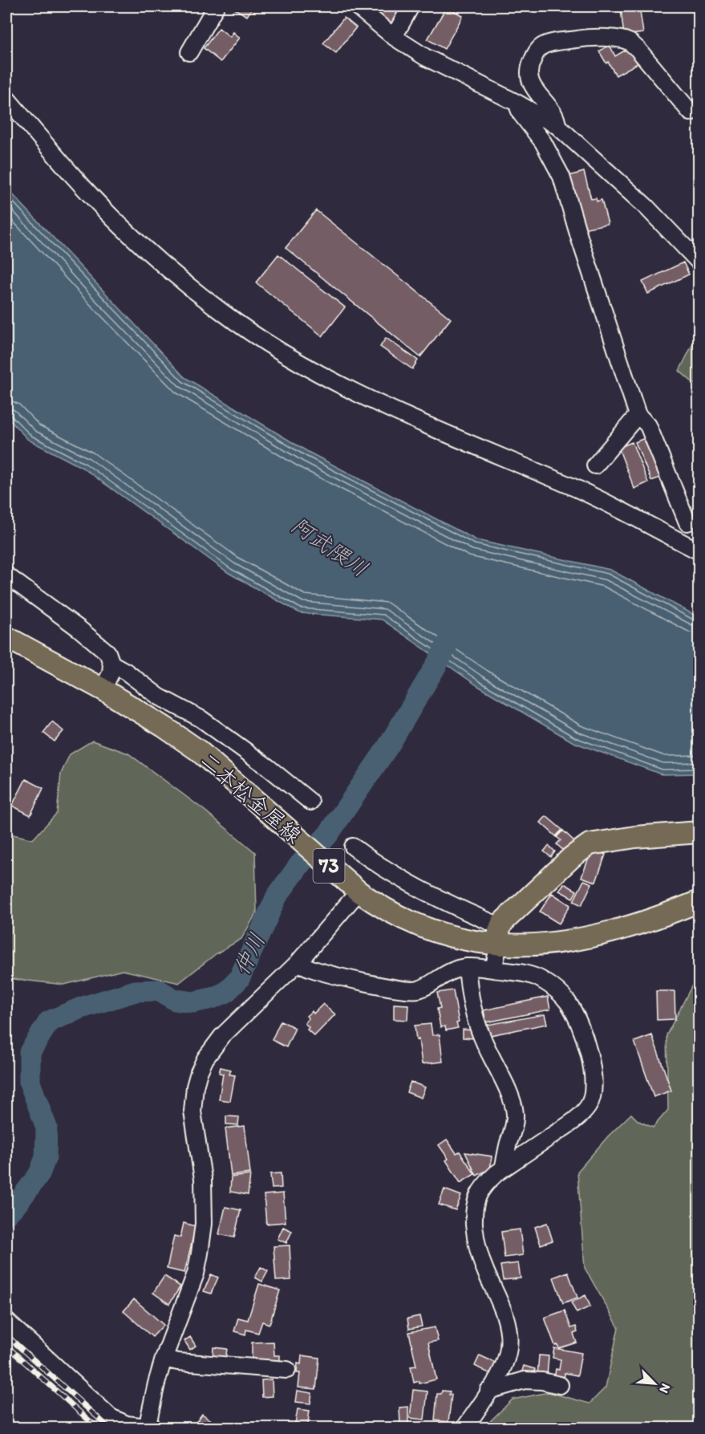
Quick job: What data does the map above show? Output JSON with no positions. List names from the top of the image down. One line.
{"streets":{"main road":["二本松金屋線","73"]},"water":["阿武隈川","仲川"],"north":"bottom right"}
